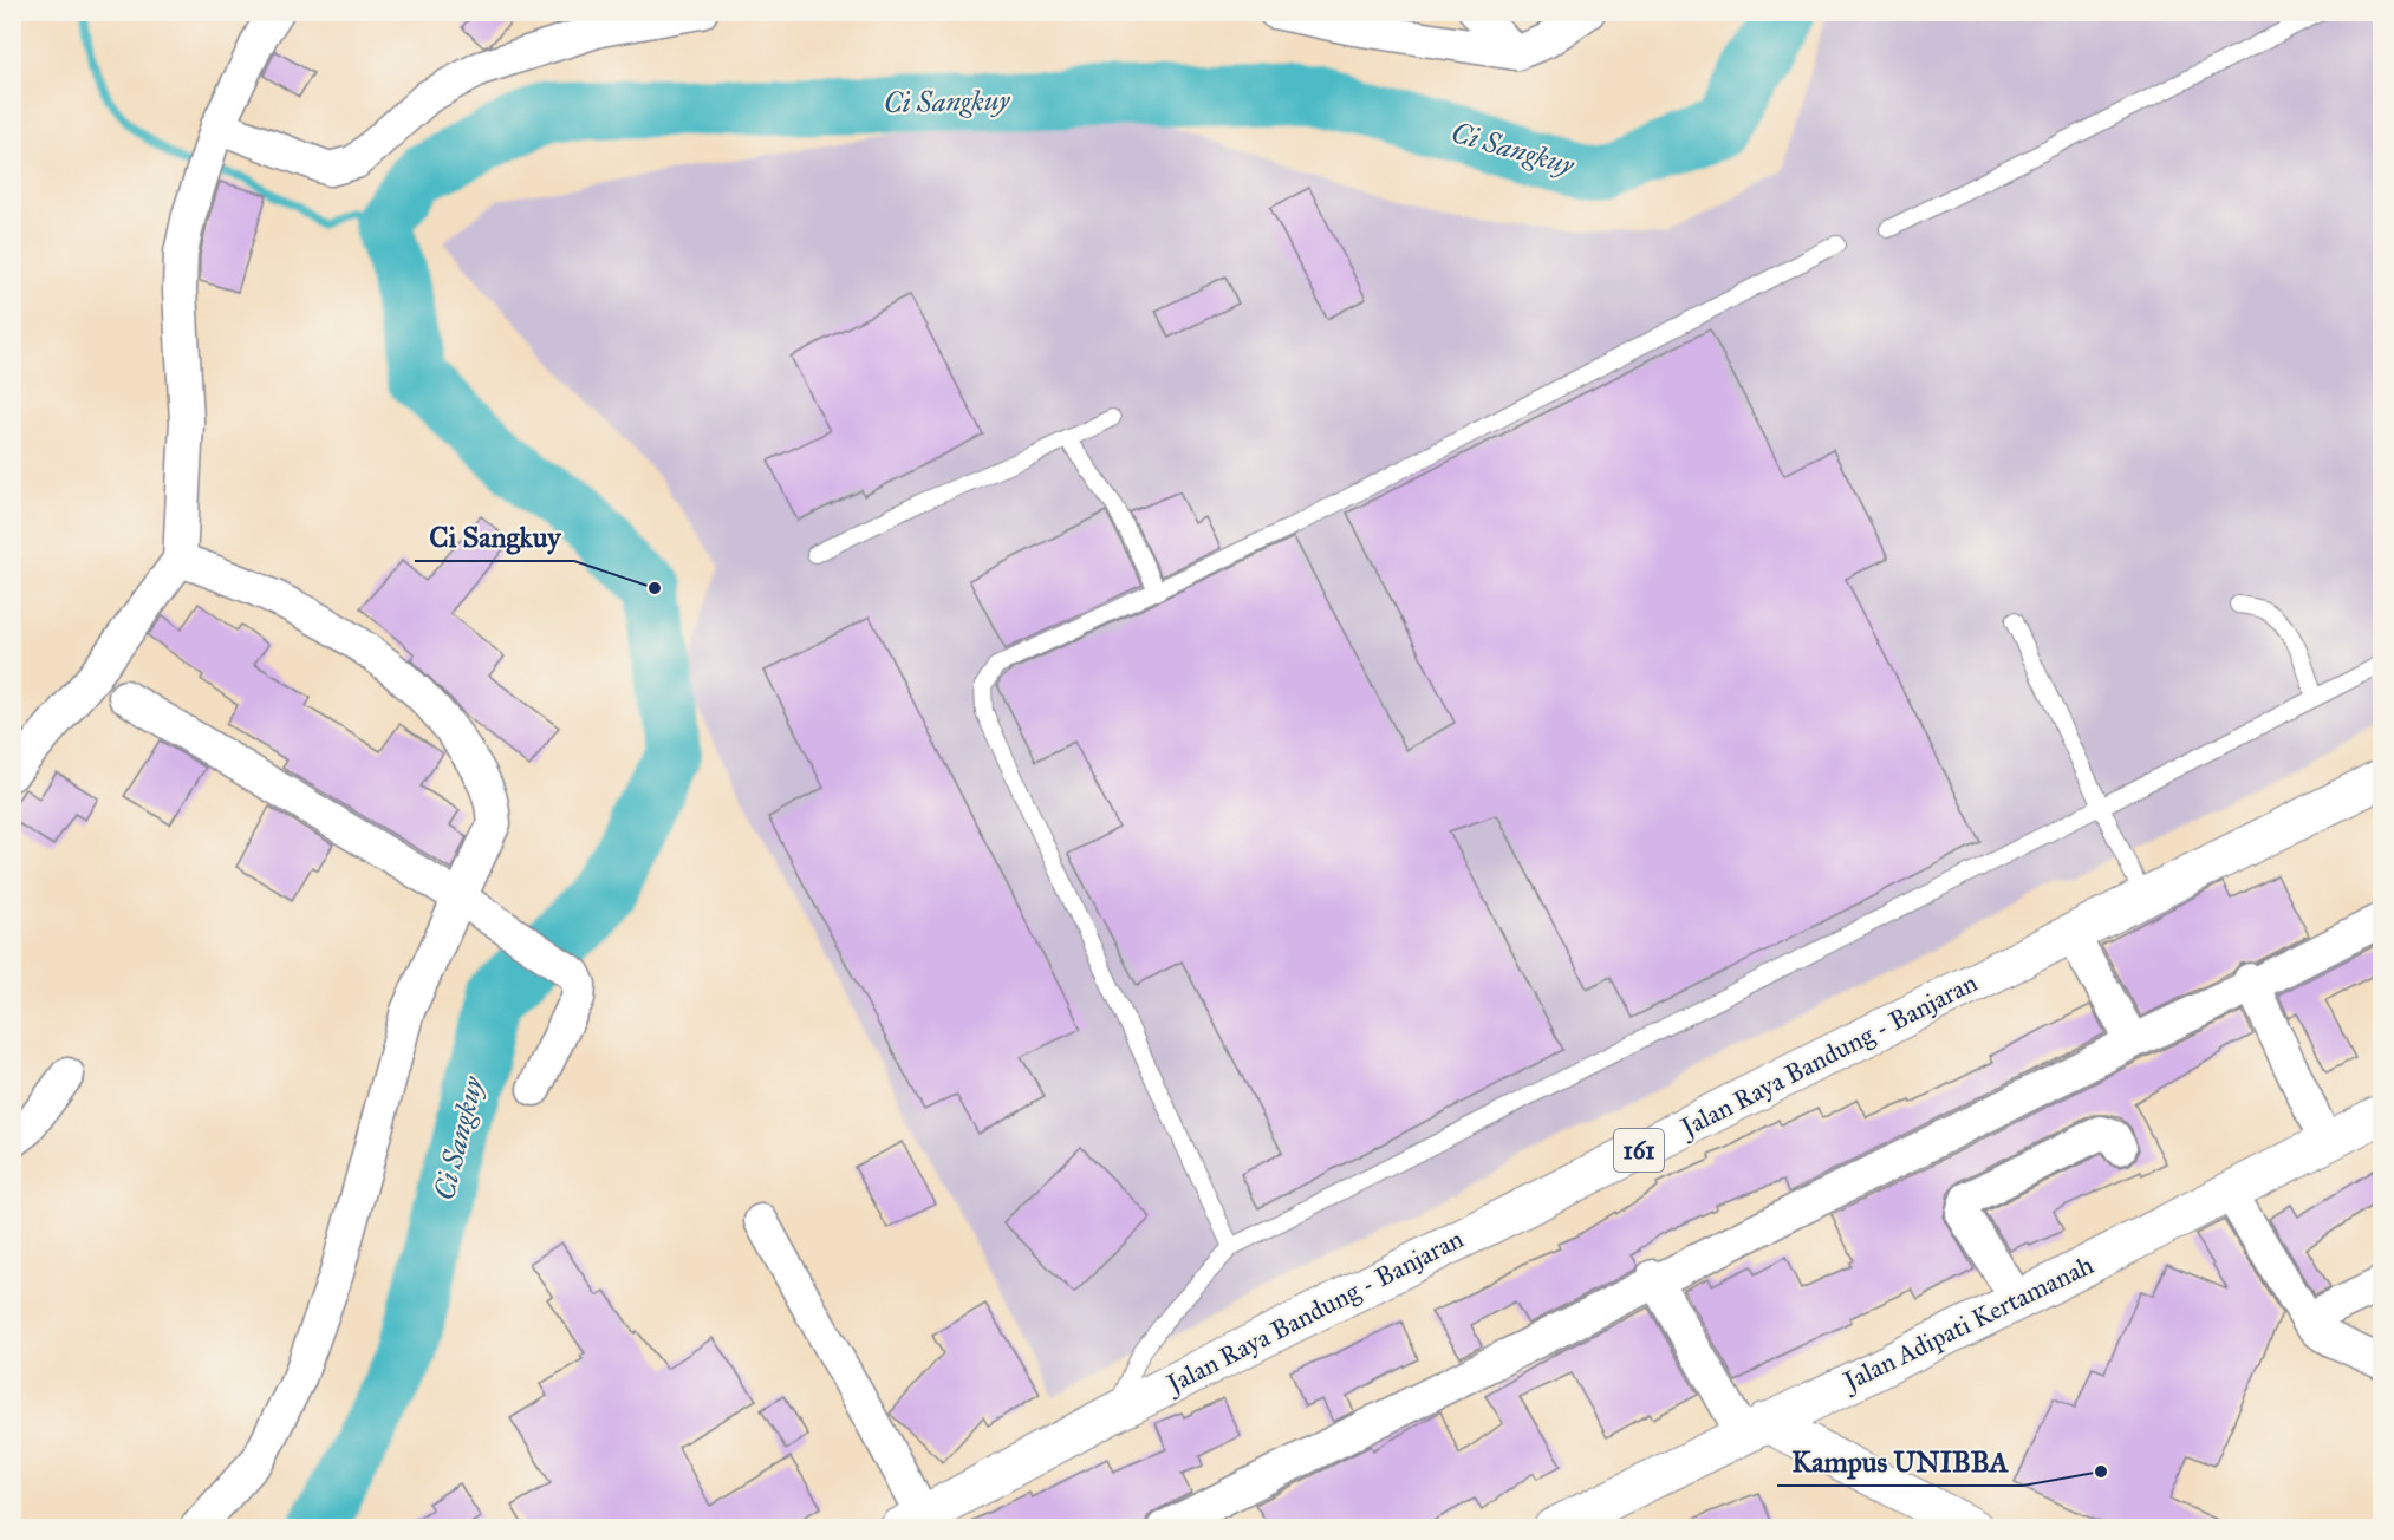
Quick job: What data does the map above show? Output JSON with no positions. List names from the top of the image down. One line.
{"streets":{"main road":["Jalan Raya Bandung - Banjaran","161","Jalan Adipati Kertamanah"]},"water":["Ci Sangkuy"],"places":["Ci Sangkuy","Kampus UNIBBA"]}
